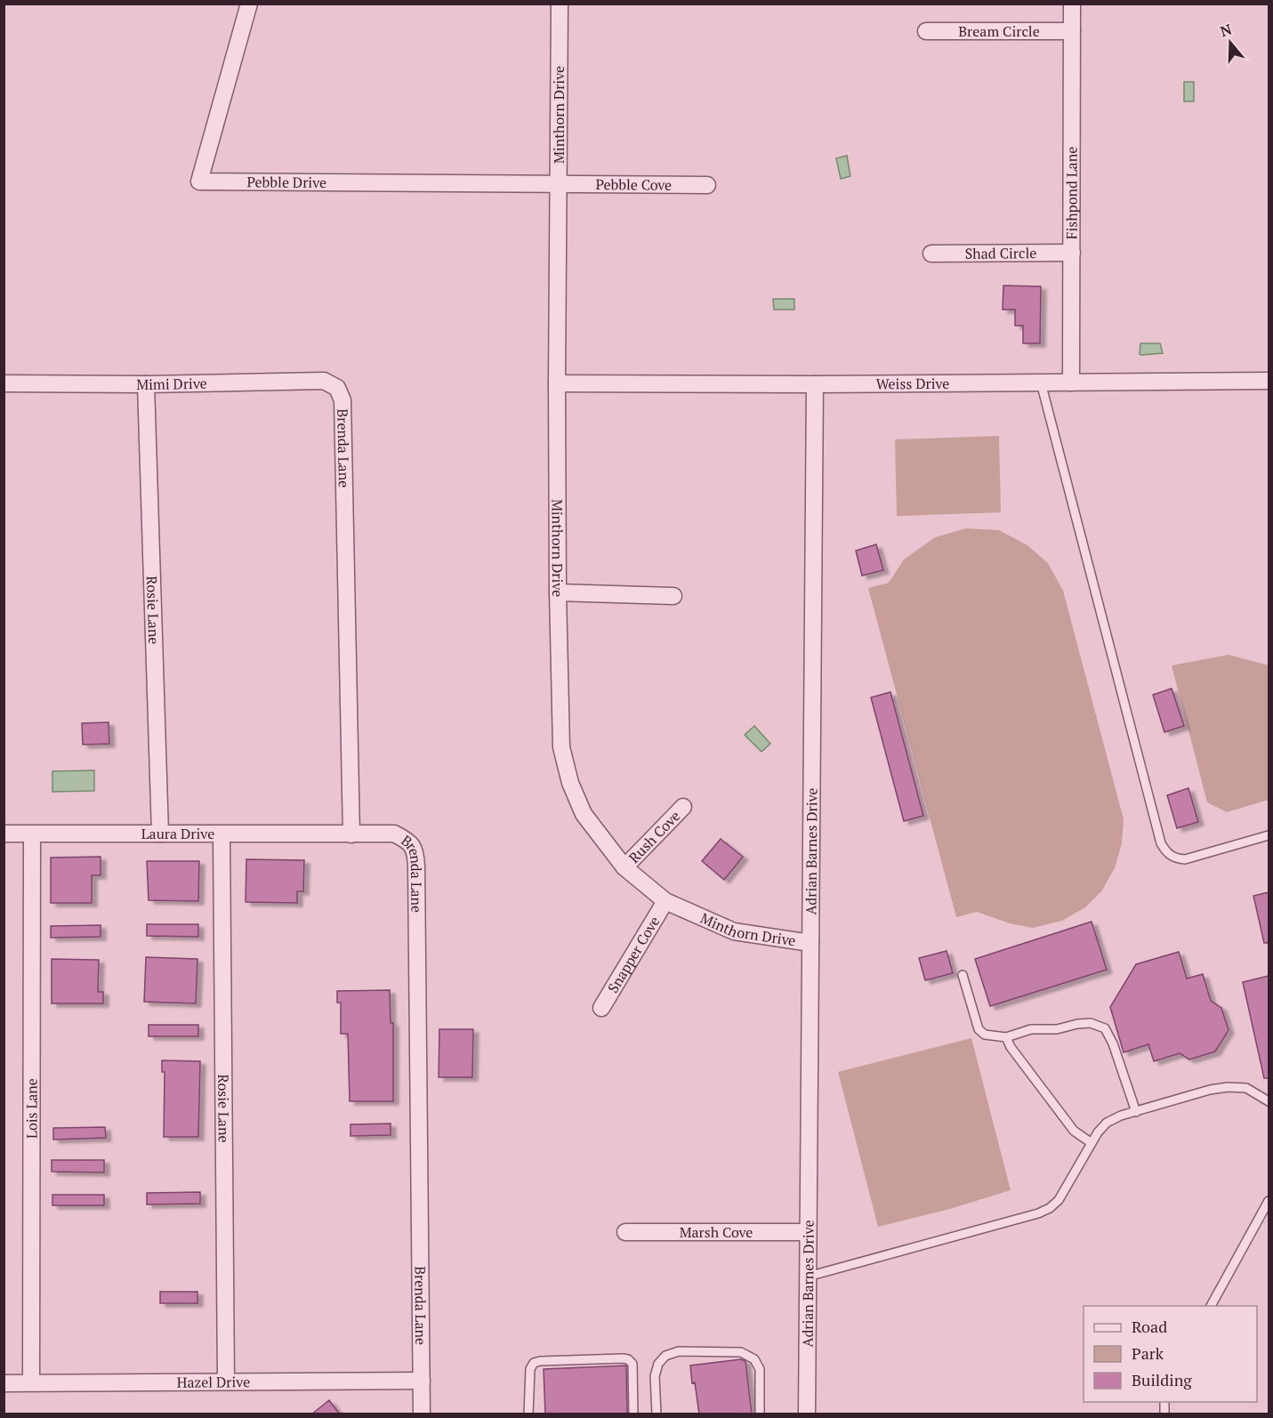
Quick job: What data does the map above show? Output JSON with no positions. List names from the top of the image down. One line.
{"streets":{"street":["Bream Circle","Minthorn Drive","Pebble Drive","Pebble Cove","Fishpond Lane","Shad Circle","Weiss Drive","Mimi Drive","Brenda Lane","Rosie Lane","Laura Drive","Rush Cove","Adrian Barnes Drive","Snapper Cove","Lois Lane","Marsh Cove","Hazel Drive"]},"crossings":[["Bream Circle","Fishpond Lane"],["Minthorn Drive","Pebble Drive"],["Minthorn Drive","Pebble Cove"],["Minthorn Drive","Weiss Drive"],["Minthorn Drive","Rush Cove"],["Minthorn Drive","Adrian Barnes Drive"],["Minthorn Drive","Snapper Cove"],["Pebble Drive","Pebble Cove"],["Fishpond Lane","Shad Circle"],["Fishpond Lane","Weiss Drive"],["Weiss Drive","Adrian Barnes Drive"],["Mimi Drive","Brenda Lane"],["Mimi Drive","Rosie Lane"],["Brenda Lane","Laura Drive"],["Brenda Lane","Hazel Drive"],["Rosie Lane","Laura Drive"],["Rosie Lane","Hazel Drive"],["Laura Drive","Lois Lane"],["Adrian Barnes Drive","Marsh Cove"],["Lois Lane","Hazel Drive"]],"legend":["Road","Park","Building"],"north":"top"}
